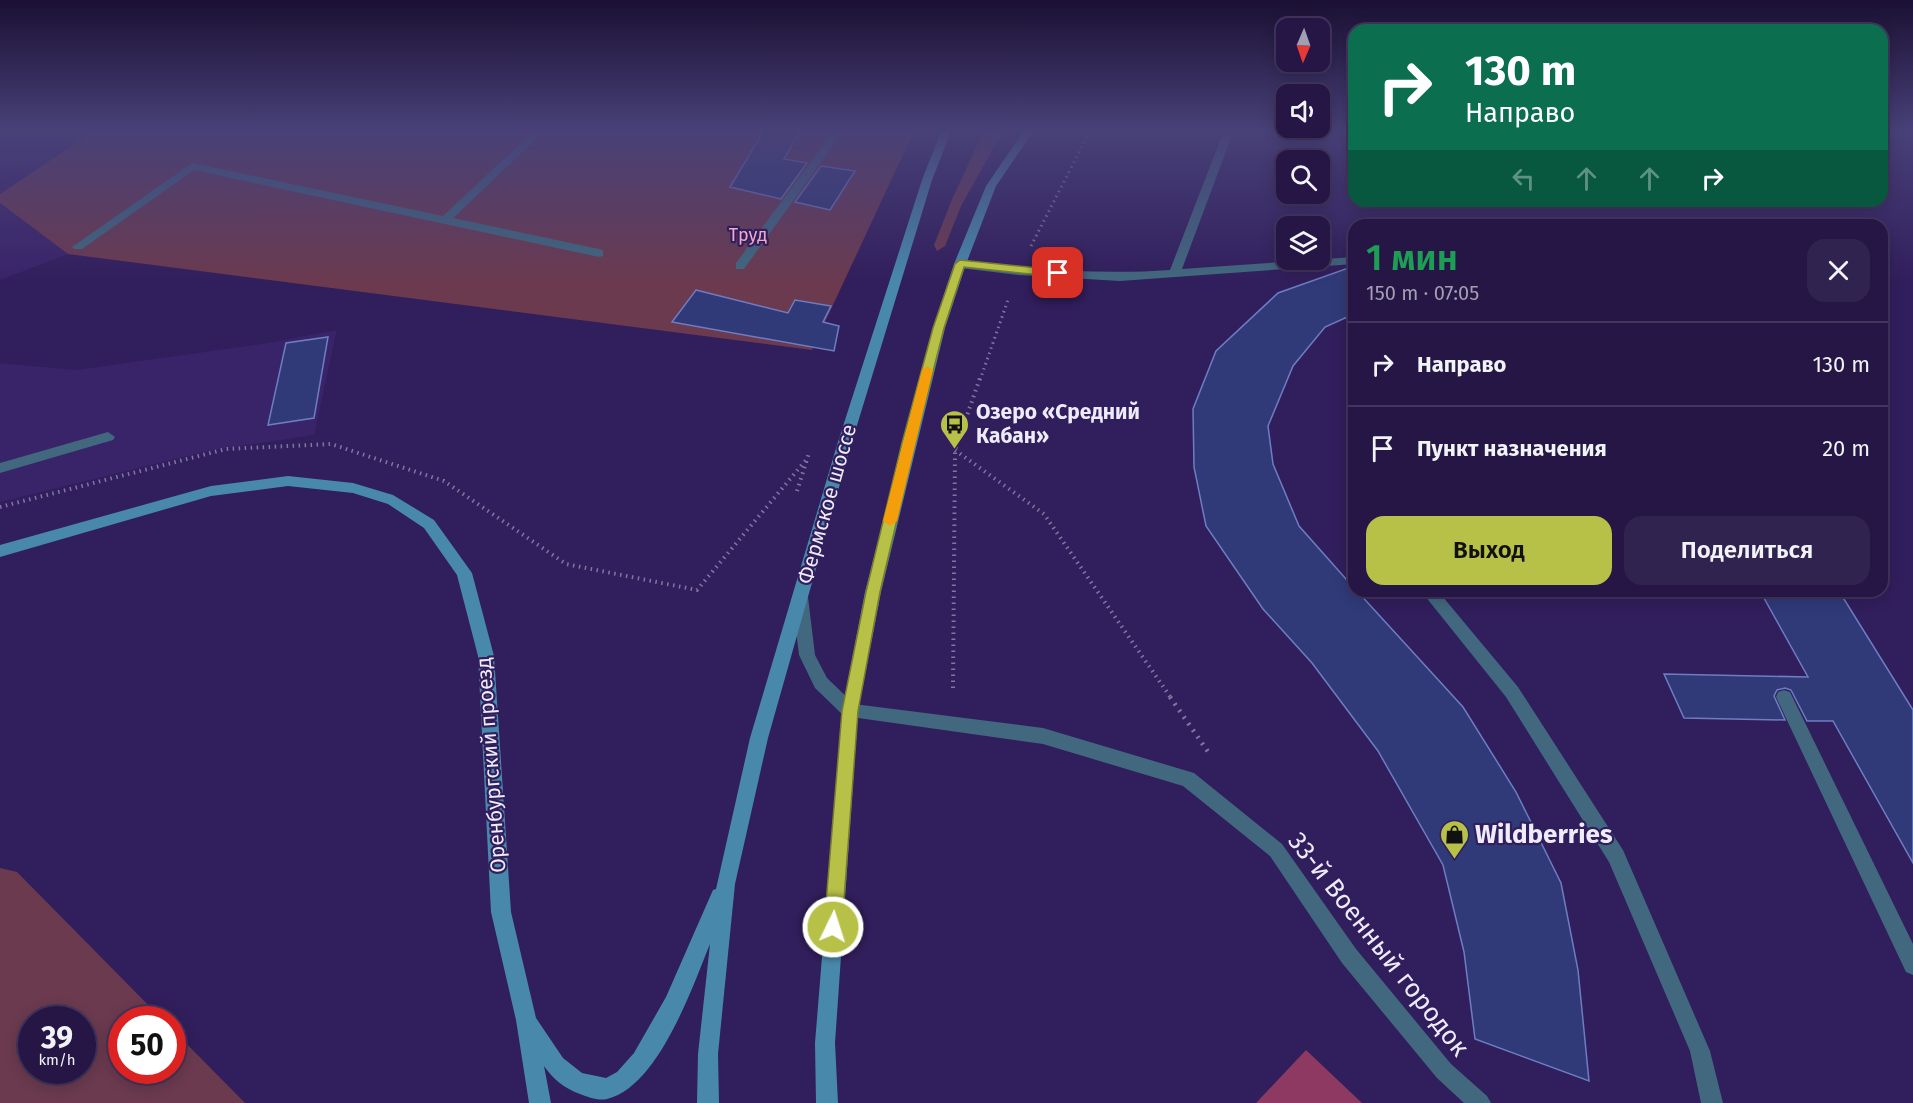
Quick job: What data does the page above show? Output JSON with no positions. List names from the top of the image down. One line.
{"streets":{"main road":["Фермское шоссе","Оренбургский проезд"],"street":["33-й Военный городок"]},"crossings":[["Фермское шоссе","Оренбургский проезд"]],"parks":["Труд"],"places":{"bus stop":["Озеро «Средний Кабан»"],"shop":["Wildberries"]},"north":"bottom","page":{"turn":["130 m","Направо"],"heading":["1 мин","150 m · 07:05"],"list":[{"name":"Направо","value":"130 m"},{"name":"Пункт назначения","value":"20 m"}],"buttons":["Выход","Поделиться"],"speed":"39 km/h","limit":"50"}}
